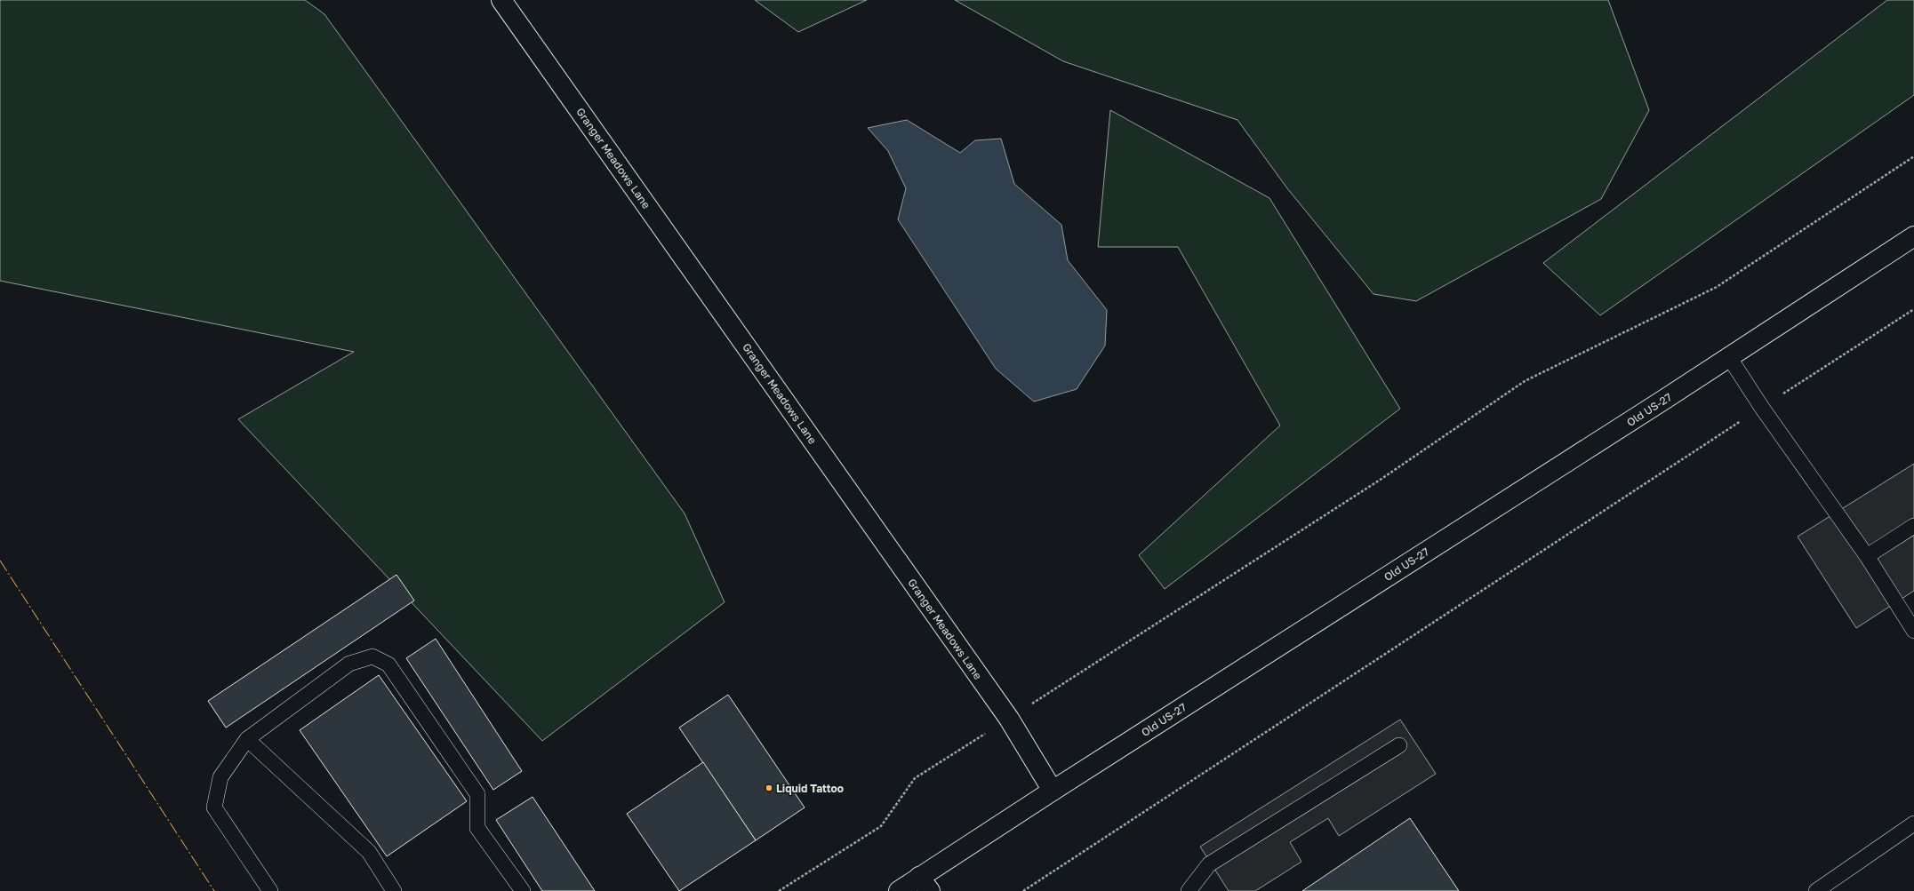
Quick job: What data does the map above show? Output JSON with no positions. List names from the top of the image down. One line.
{"streets":{"main road":["Granger Meadows Lane","Old US-27"]},"crossings":[["Granger Meadows Lane","Old US-27"]],"places":["Liquid Tattoo"]}
